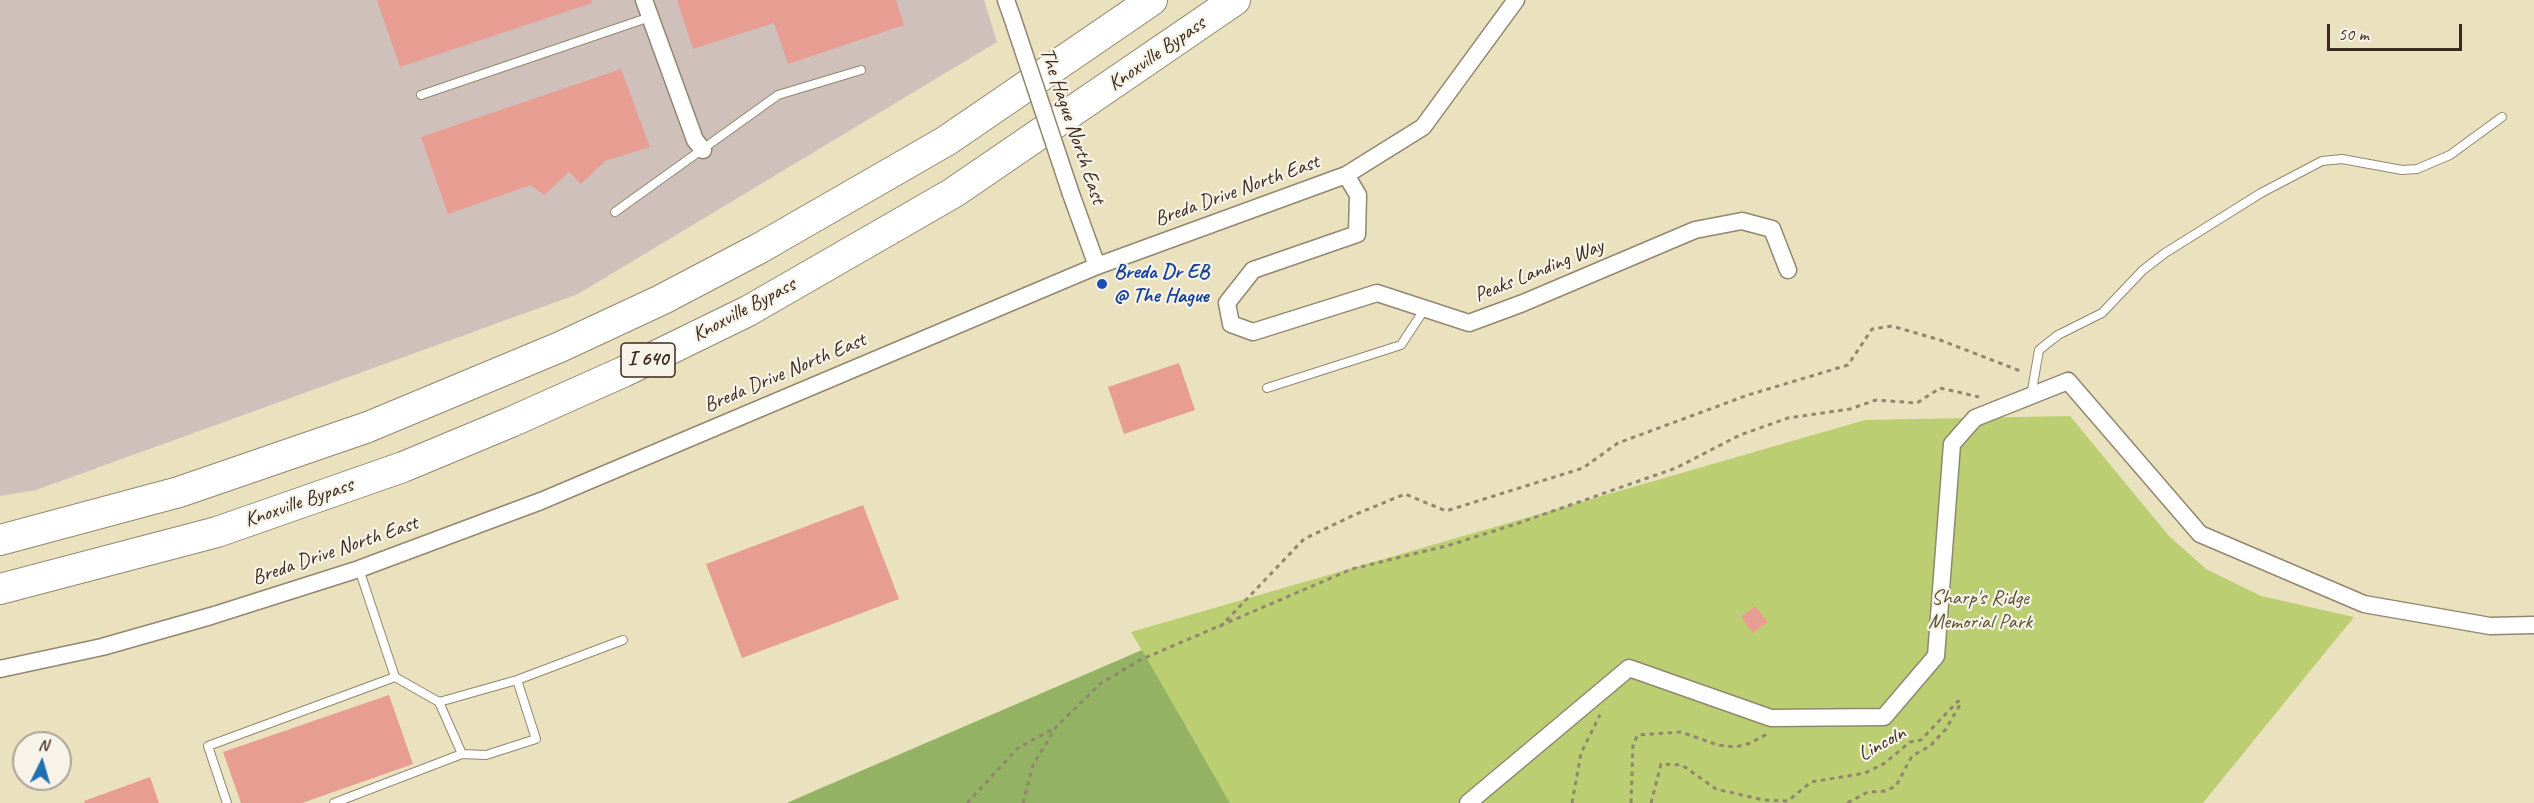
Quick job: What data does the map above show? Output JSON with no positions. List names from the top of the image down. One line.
{"streets":{"highway":["Knoxville Bypass","I 640"],"street":["The Hague North East","Breda Drive North East","Peaks Landing Way"],"path":["Lincoln"]},"crossings":[["The Hague North East","Breda Drive North East"],["Breda Drive North East","Peaks Landing Way"]],"parks":["Sharp's Ridge Memorial Park"],"places":["Breda Dr EB @ The Hague"],"scale_bar":"50 m","north":"top"}
